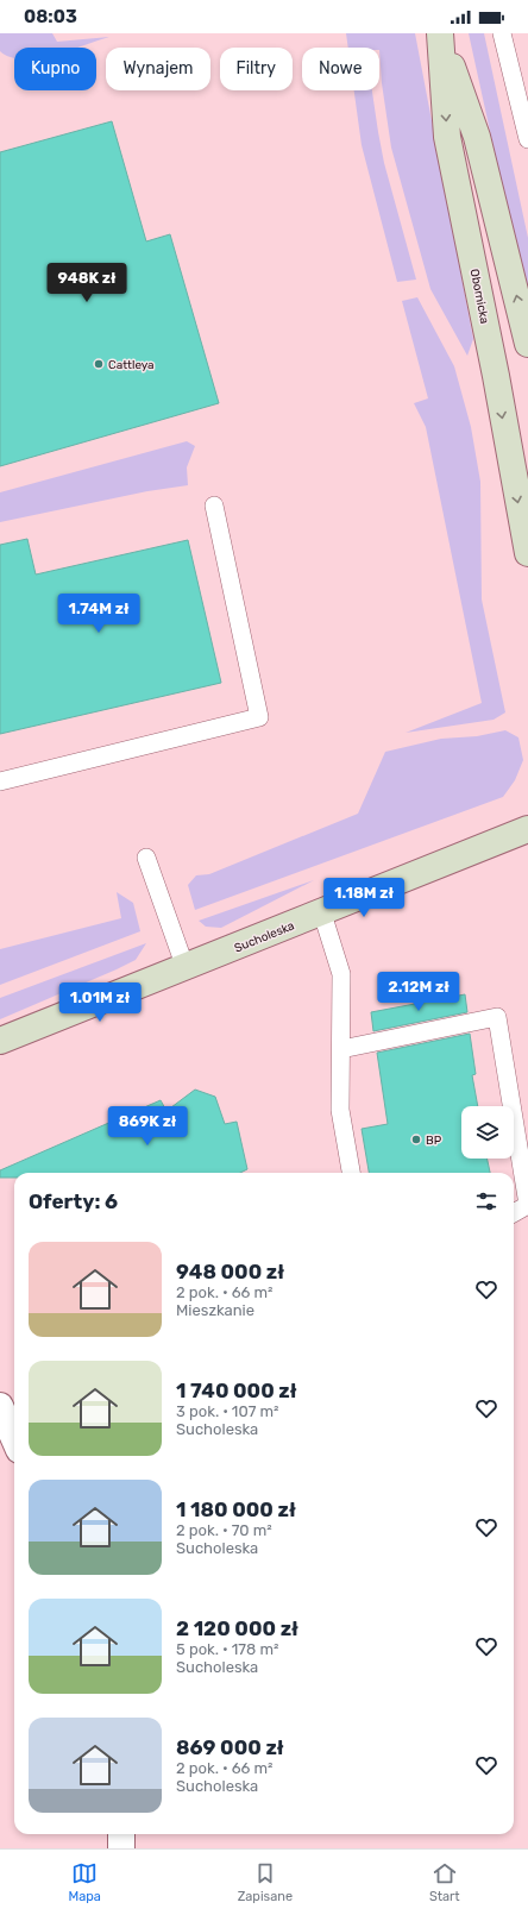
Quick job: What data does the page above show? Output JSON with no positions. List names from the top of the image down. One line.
{"streets":{"main road":["Obornicka","Sucholeska"]},"places":["Cattleya","BP"],"page":{"status":"08:03","chip":["Kupno","Wynajem","Filtry","Nowe"],"price":["948K zł","1.74M zł","1.18M zł","2.12M zł","1.01M zł","869K zł"],"heading":"Oferty: 6","list":[{"name":"948 000 zł","note":"2 pok. · 66 m² · Mieszkanie"},{"name":"1 740 000 zł","note":"3 pok. · 107 m² · Sucholeska"},{"name":"1 180 000 zł","note":"2 pok. · 70 m² · Sucholeska"},{"name":"2 120 000 zł","note":"5 pok. · 178 m² · Sucholeska"},{"name":"869 000 zł","note":"2 pok. · 66 m² · Sucholeska"}],"tabs":["Mapa","Zapisane","Start"]}}
